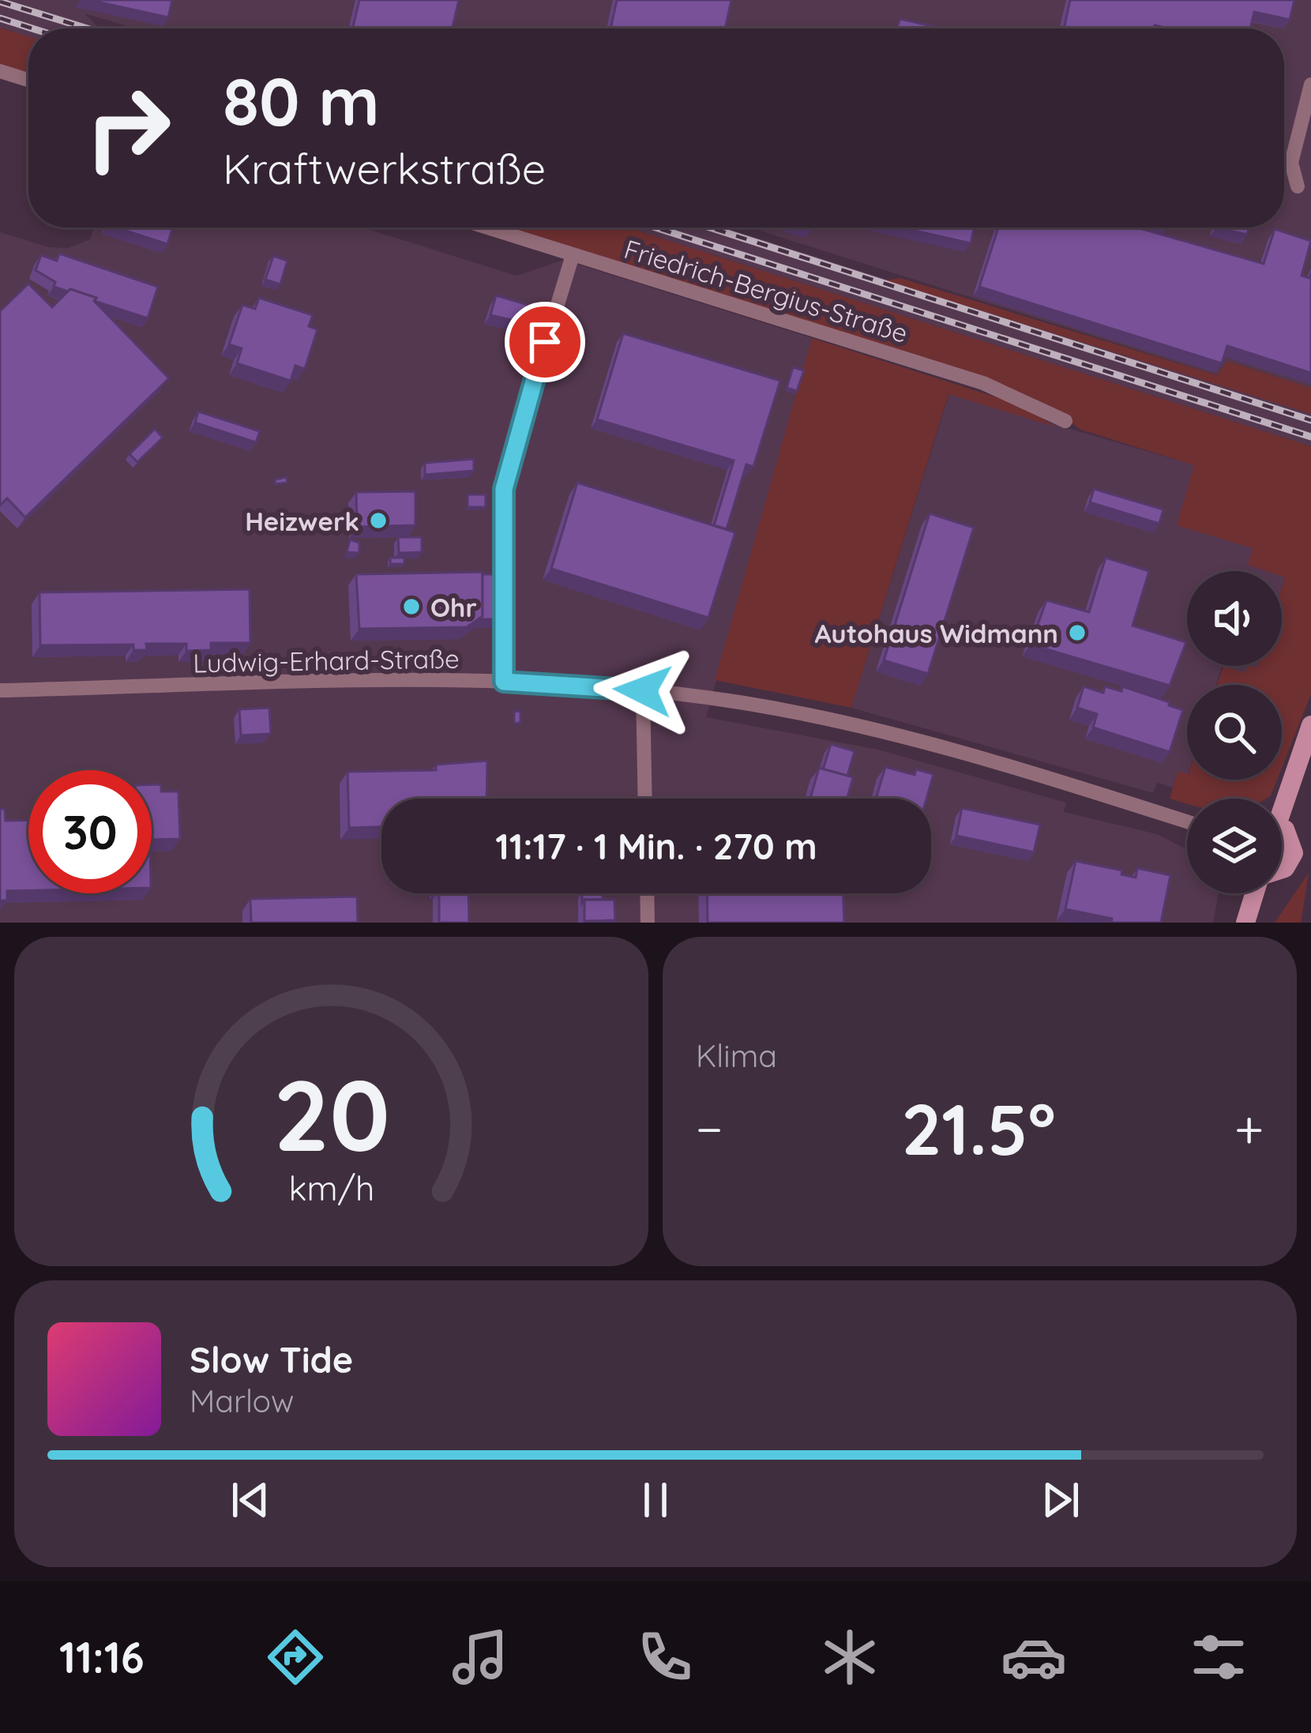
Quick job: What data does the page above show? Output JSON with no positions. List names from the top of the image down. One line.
{"streets":{"street":["Friedrich-Bergius-Straße","Ludwig-Erhard-Straße"]},"places":["Heizwerk","Ohr","Autohaus Widmann"],"page":{"turn":["80 m","Kraftwerkstraße"],"limit":"30","trip":"11:17 · 1 Min. · 270 m","tile":"Klima","heat":["−","21.5°","+"],"song":["Slow Tide","Marlow"],"tabs":"11:16","gauge":["20","km/h"]}}
